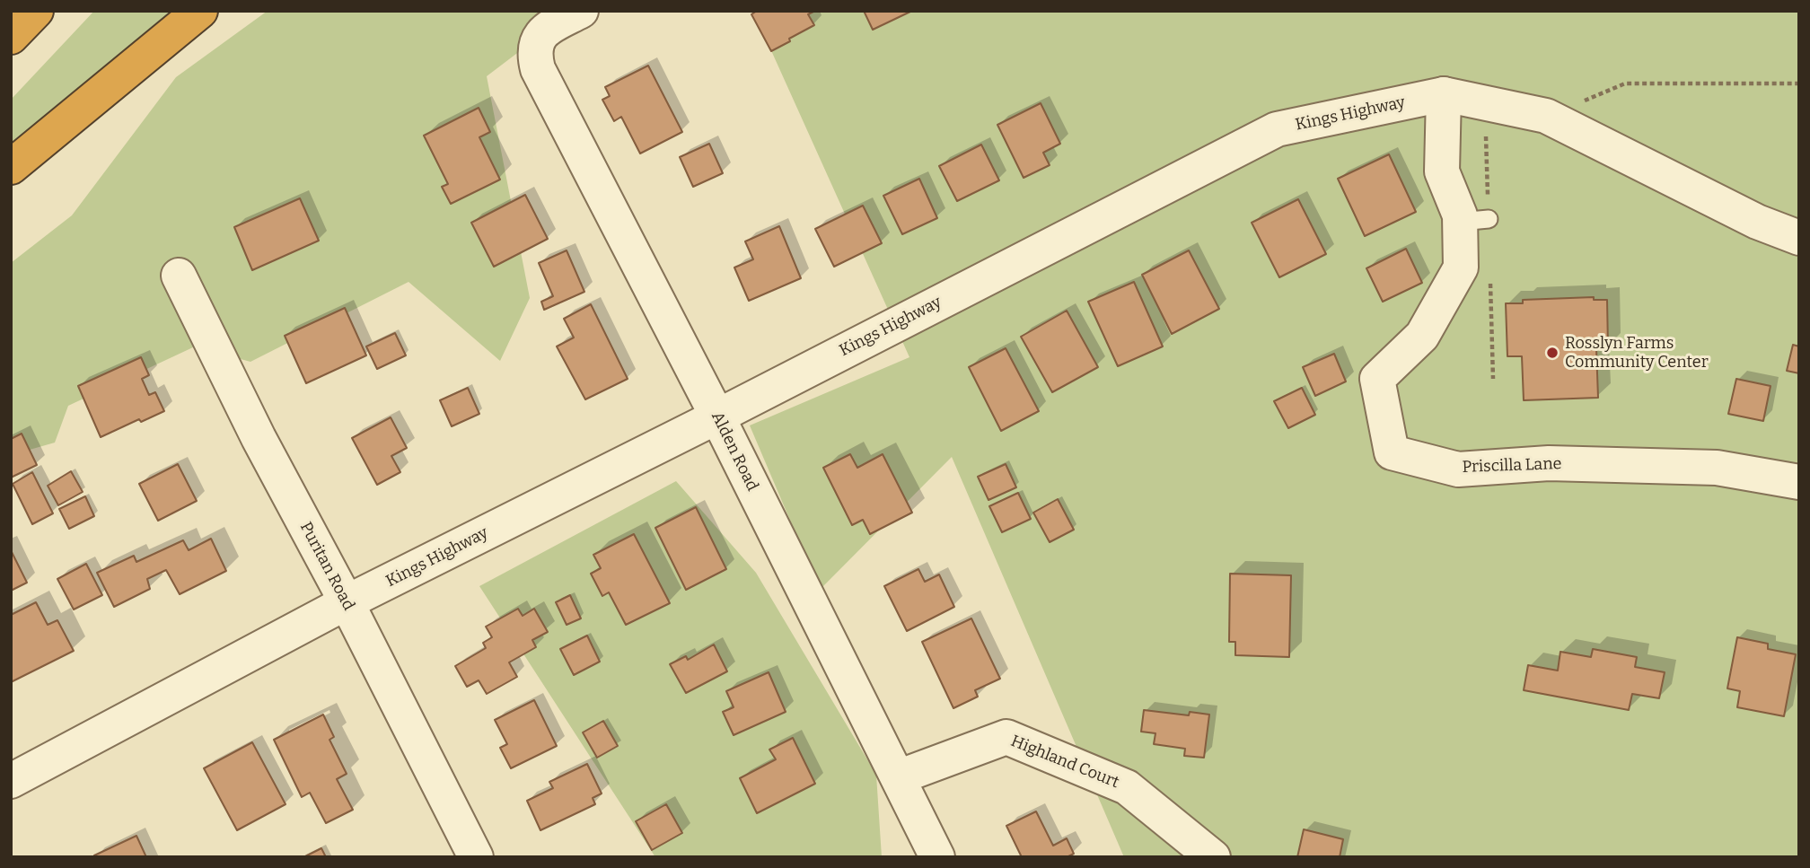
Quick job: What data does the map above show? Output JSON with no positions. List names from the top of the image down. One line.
{"streets":{"street":["Kings Highway","Alden Road","Priscilla Lane","Puritan Road","Highland Court"]},"crossings":[["Kings Highway","Alden Road"],["Kings Highway","Priscilla Lane"],["Kings Highway","Puritan Road"],["Alden Road","Highland Court"]],"places":["Rosslyn Farms Community Center"]}
